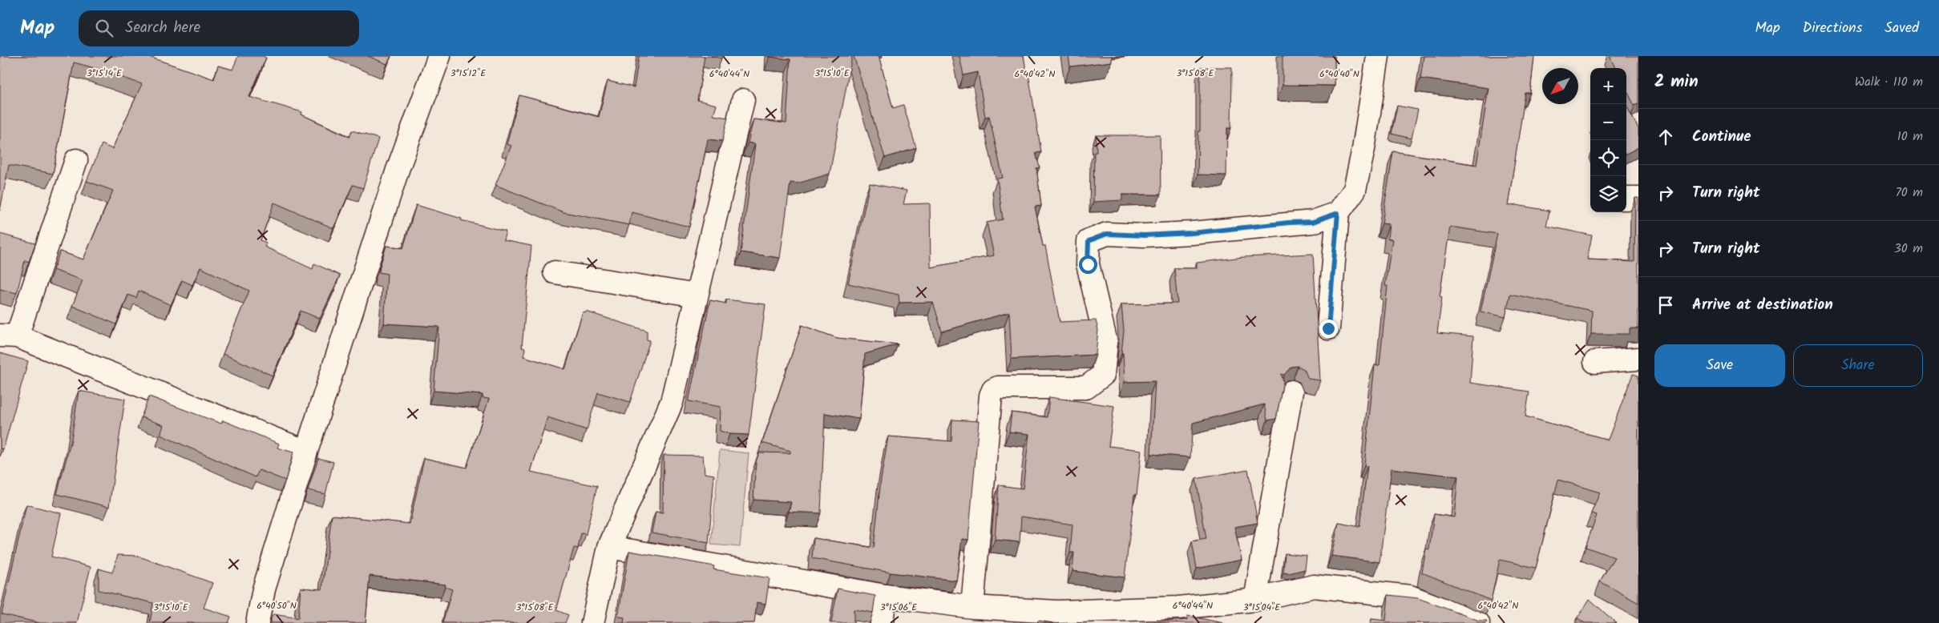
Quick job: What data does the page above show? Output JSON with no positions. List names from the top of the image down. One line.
{"north":"bottom left","page":{"header":"Map","search":"Search here","nav":["Map","Directions","Saved"],"heading":["2 min","Walk · 110 m"],"map_buttons":["+","−"],"list":[["Continue","10 m"],["Turn right","70 m"],["Turn right","30 m"],"Arrive at destination"],"buttons":["Save","Share"]},"coordinates":["3°15'14\"E","3°15'12\"E","3°15'10\"E","3°15'08\"E","6°40'42\"N","6°40'44\"N","6°40'40\"N","6°40'50\"N","3°15'06\"E","3°15'04\"E"]}
